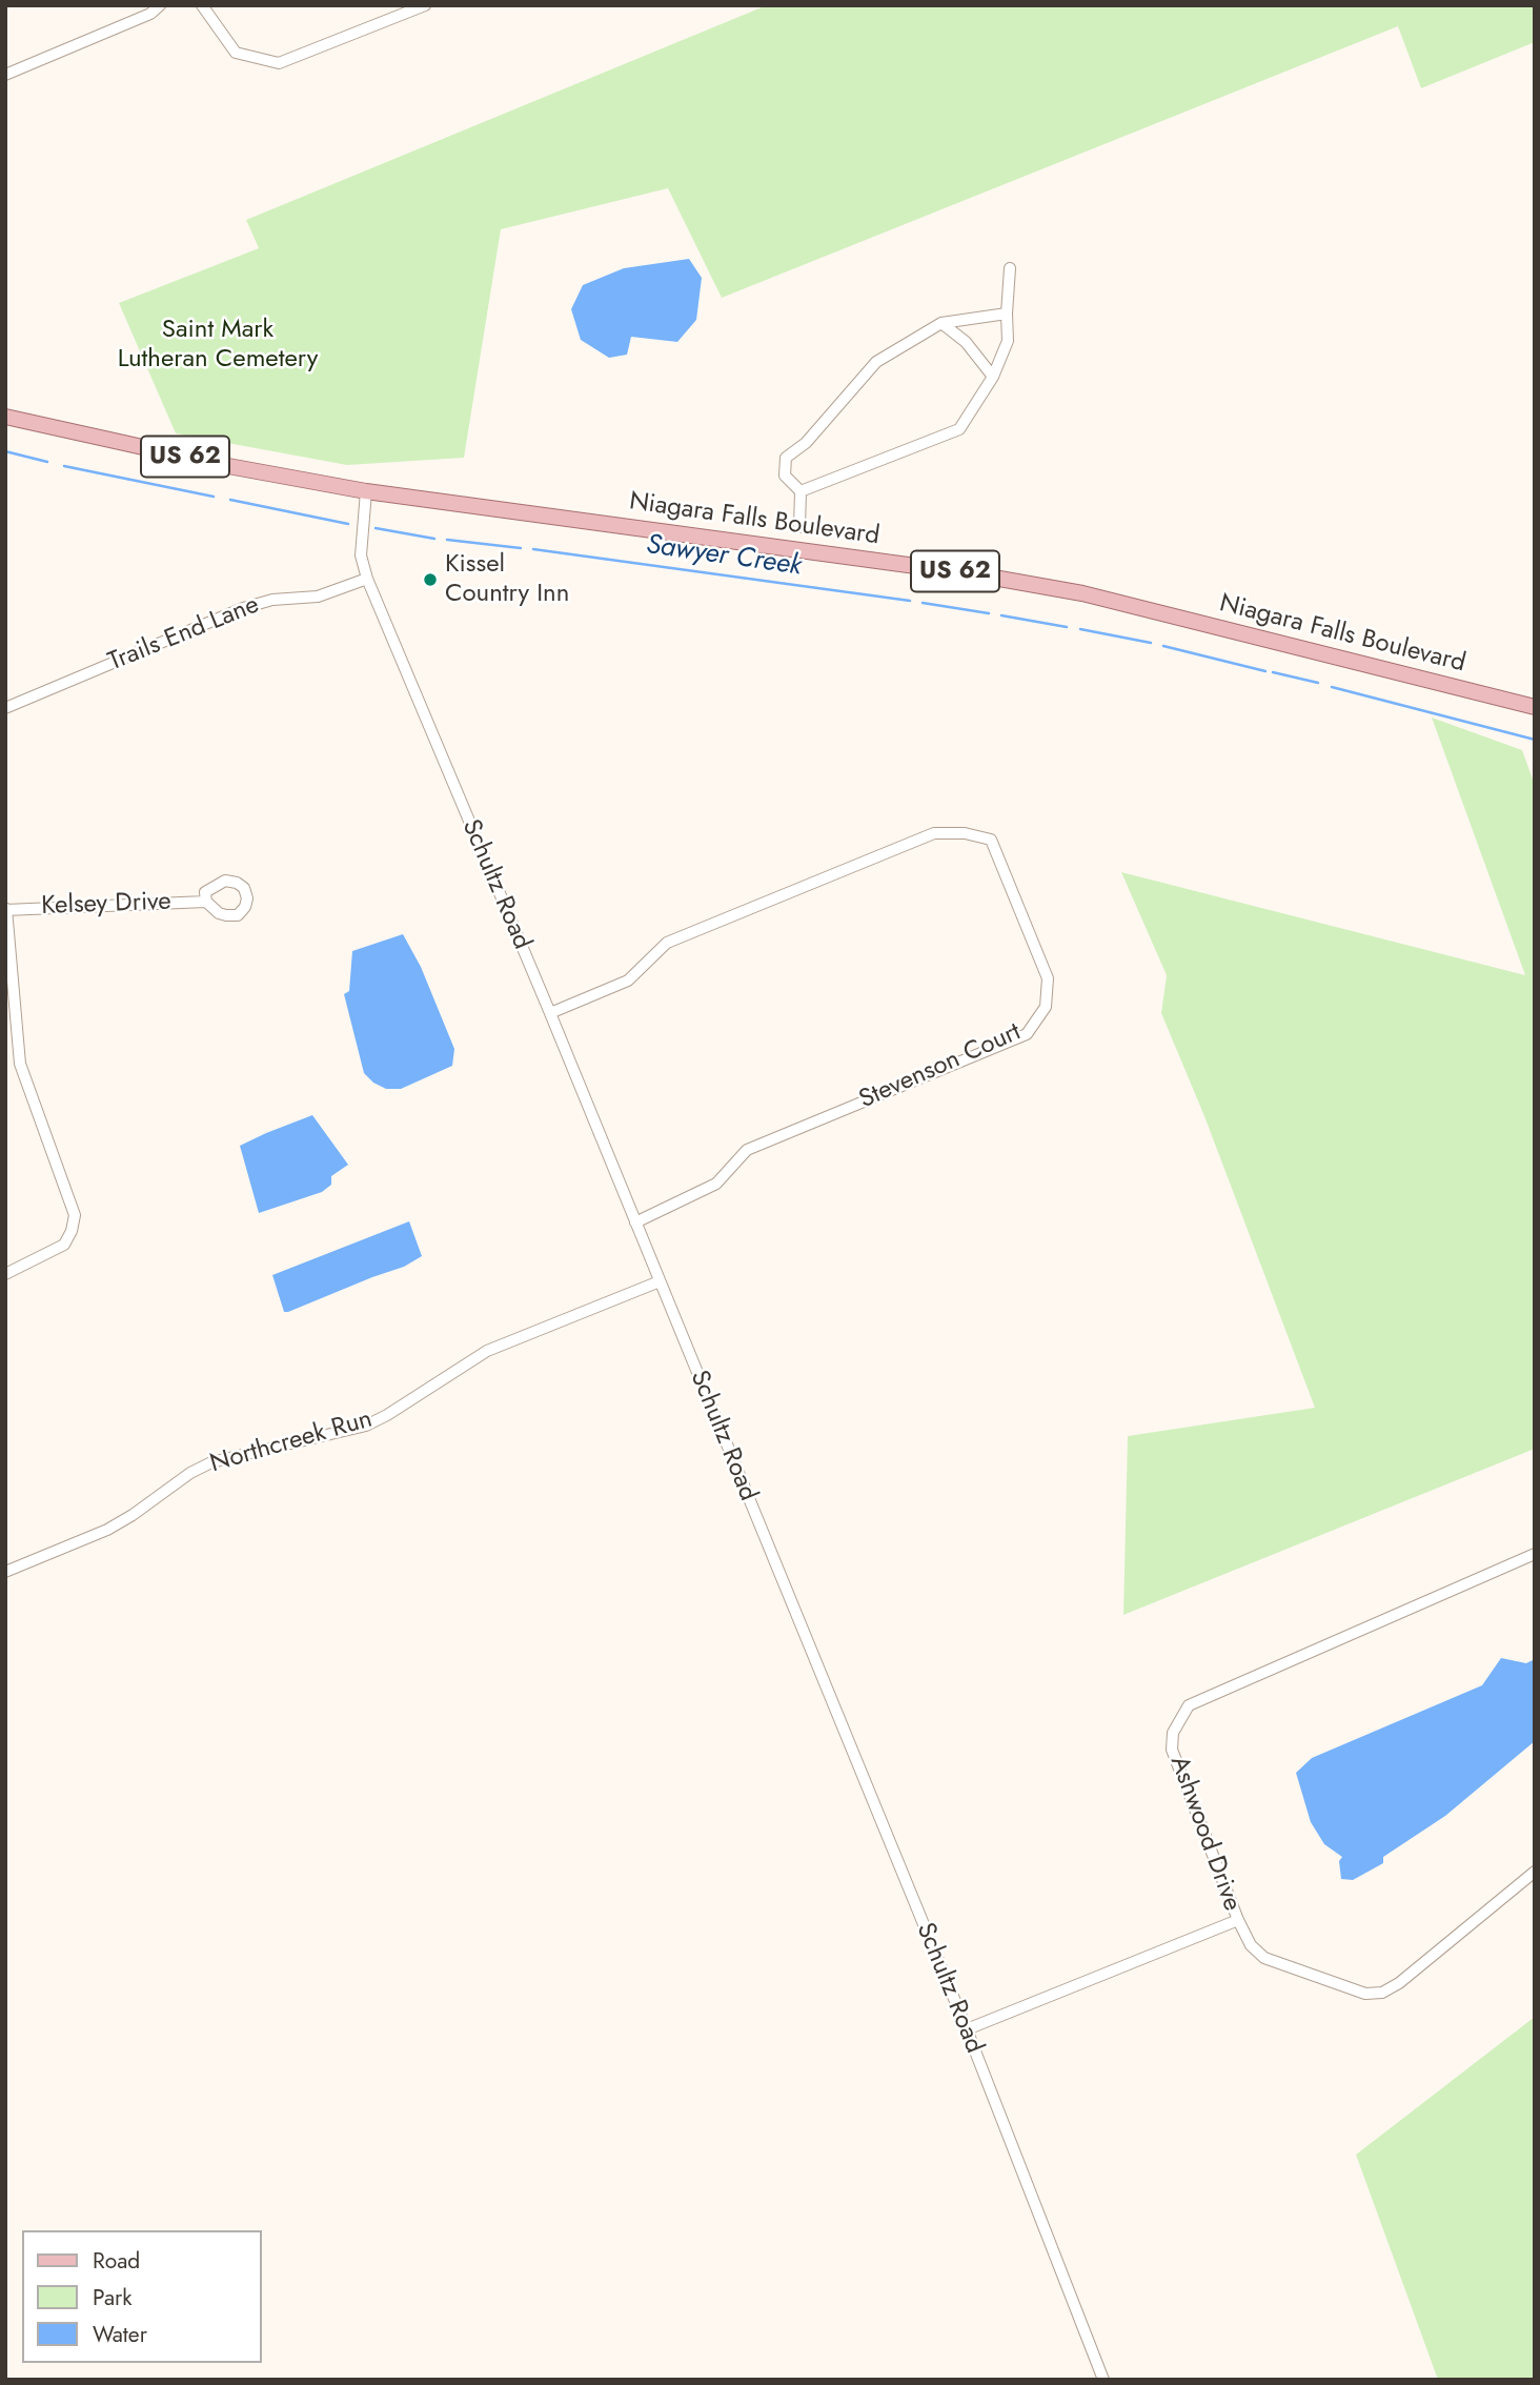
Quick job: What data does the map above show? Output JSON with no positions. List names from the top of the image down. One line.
{"streets":{"main road":["US 62","Niagara Falls Boulevard"],"street":["Trails End Lane","Schultz Road","Kelsey Drive","Stevenson Court","Northcreek Run","Ashwood Drive"]},"crossings":[["Niagara Falls Boulevard","Schultz Road"],["Trails End Lane","Schultz Road"],["Schultz Road","Stevenson Court"],["Schultz Road","Northcreek Run"],["Schultz Road","Ashwood Drive"]],"water":["Sawyer Creek"],"parks":["Saint Mark Lutheran Cemetery"],"places":["Kissel Country Inn"],"legend":["Road","Park","Water"]}
